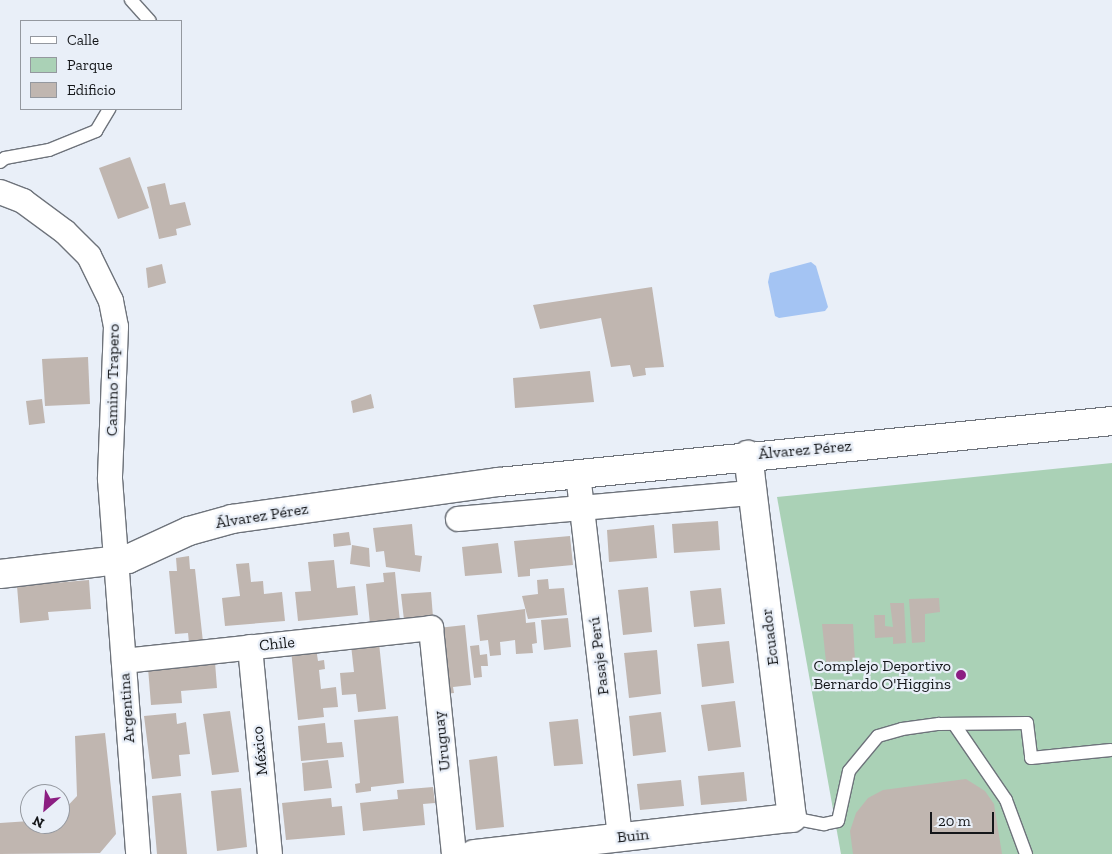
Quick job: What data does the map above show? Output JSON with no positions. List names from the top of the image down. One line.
{"streets":{"main road":["Álvarez Pérez","Ecuador","Buin"],"street":["Camino Trapero","Chile","Pasaje Perú","Argentina","Uruguay","México"]},"crossings":[["Camino Trapero","Álvarez Pérez"],["Camino Trapero","Argentina"],["Álvarez Pérez","Ecuador"],["Álvarez Pérez","Pasaje Perú"],["Álvarez Pérez","Argentina"],["Ecuador","Buin"],["Chile","Argentina"],["Chile","Uruguay"],["Chile","México"],["Pasaje Perú","Buin"]],"places":["Complejo Deportivo Bernardo O'Higgins"],"legend":["Calle","Parque","Edificio"],"scale_bar":"20 m","north":"bottom left"}
